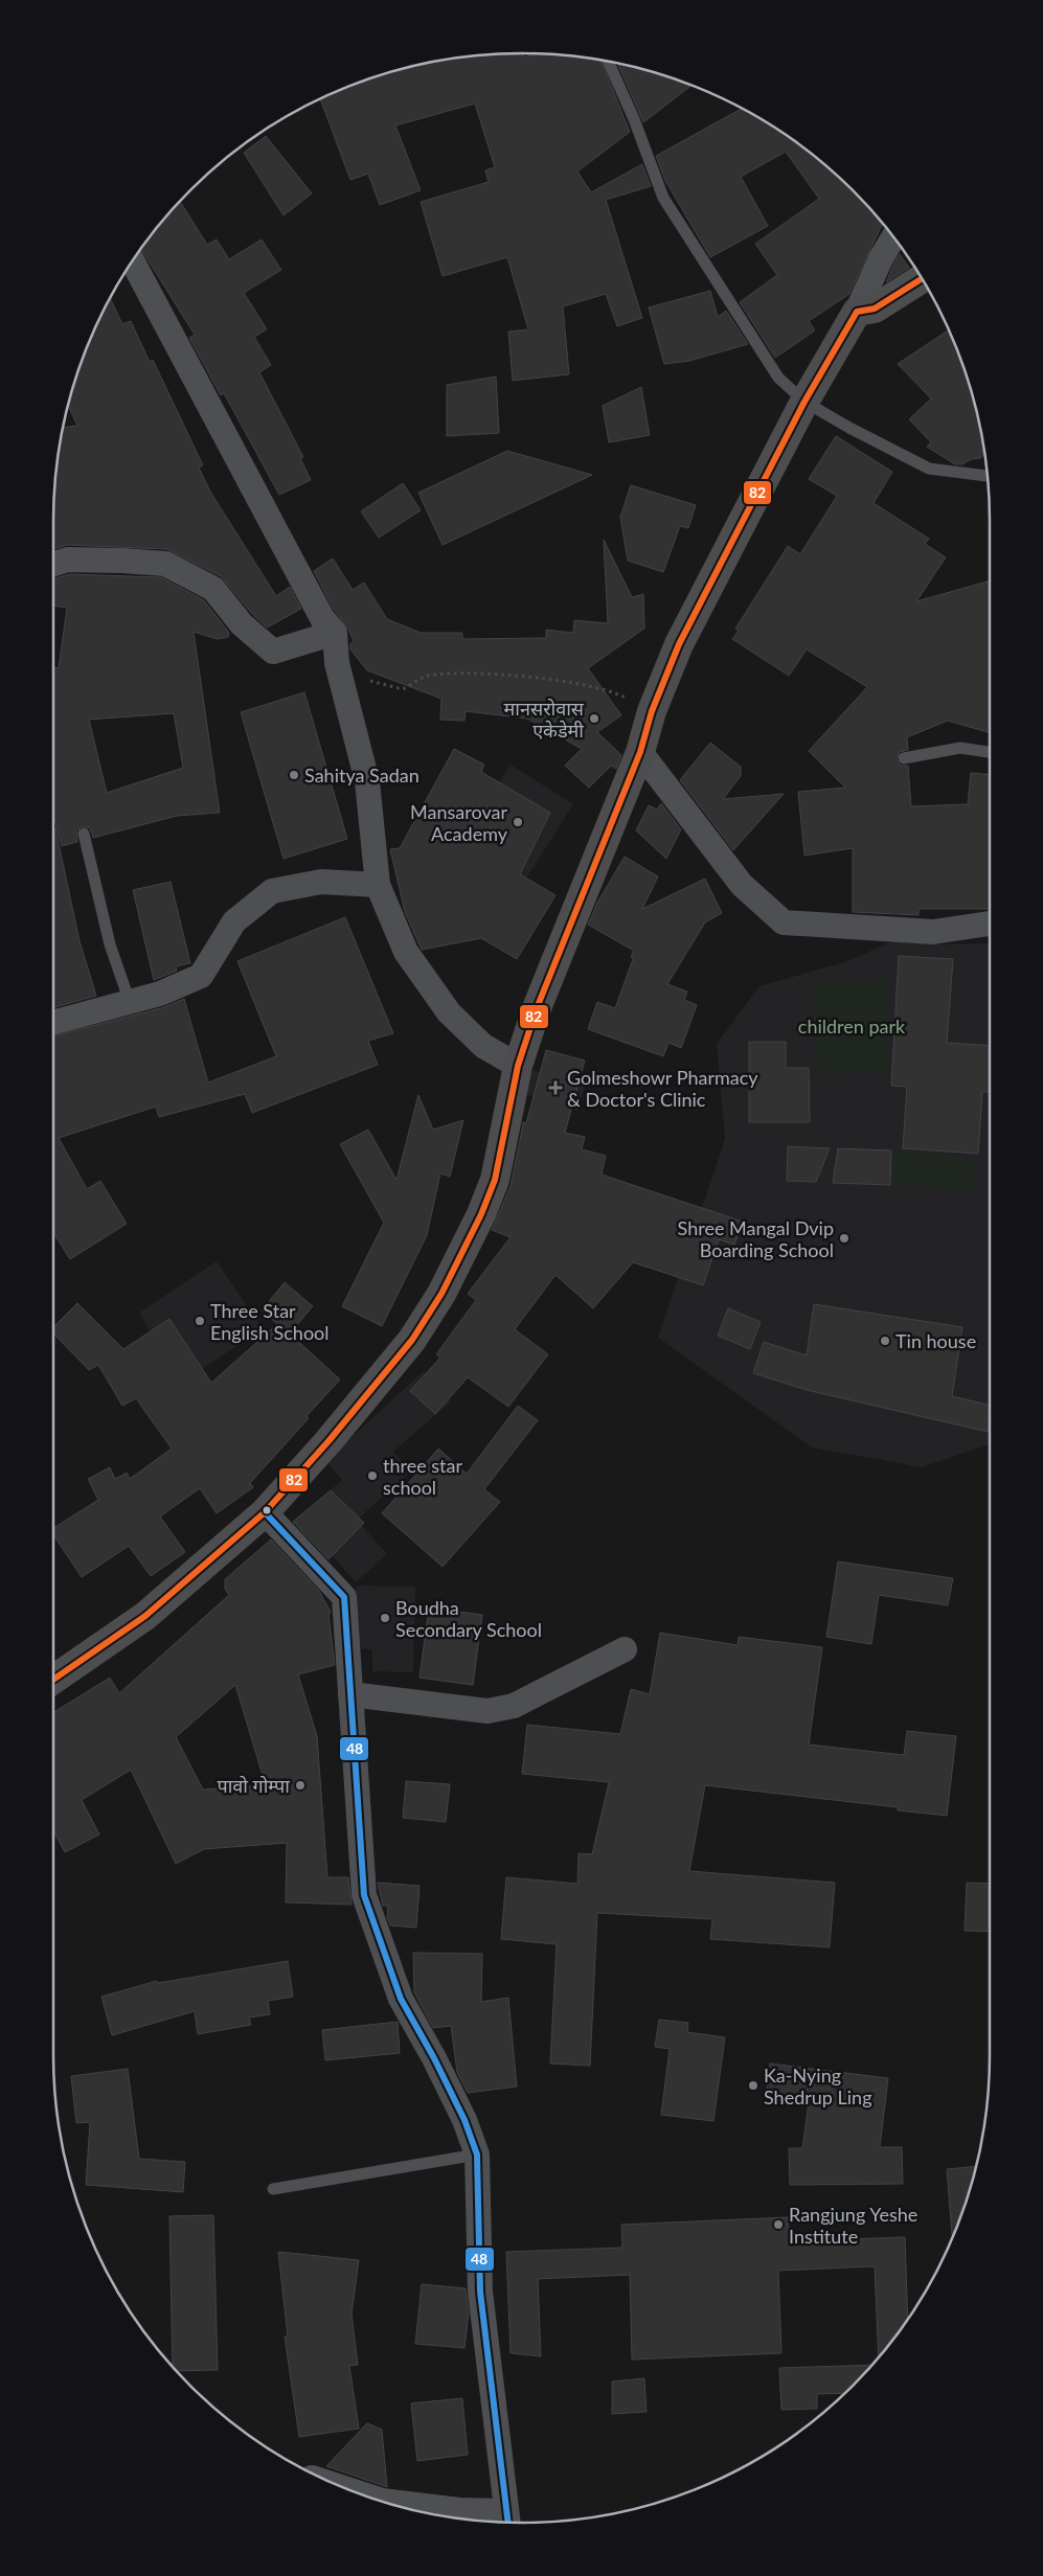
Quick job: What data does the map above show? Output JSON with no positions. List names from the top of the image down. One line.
{"parks":["children park"],"places":{"other":["मानसरोवास एकेडेमी","Sahitya Sadan","Mansarovar Academy","Shree Mangal Dvip Boarding School","Three Star English School","Tin house","three star school","Boudha Secondary School","पावो गोम्पा","Ka-Nying Shedrup Ling","Rangjung Yeshe Institute"],"health":["Golmeshowr Pharmacy & Doctor's Clinic"]},"lines":["transit line 82","transit line 48"]}
